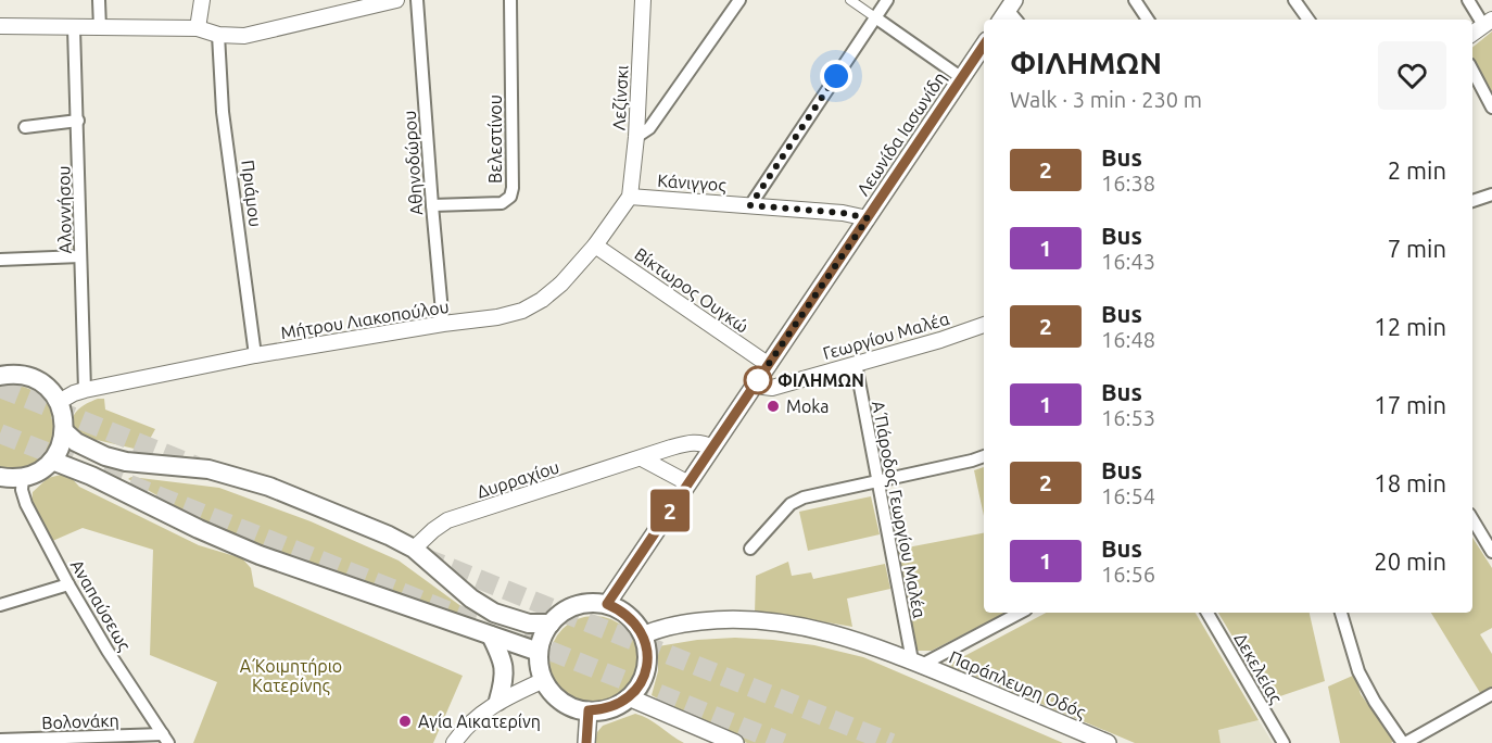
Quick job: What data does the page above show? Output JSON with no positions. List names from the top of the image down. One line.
{"streets":{"main road":["Λεωνίδα Ιασωνίδη","Παράπλευρη Οδός"],"street":["Λεζίνσκι","Βελεστίνου","Αθηνοδώρου","Κάνιγγος","Πριάμου","Αλοννήσου","Βίκτωρος Ουγκώ","Μήτρου Λιακοπούλου","Γεωργίου Μαλέα","Δυρραχίου","Α΄ Πάροδος Γεωργίου Μαλέα","Αναπαύσεως","Δεκελείας","Βολονάκη"]},"crossings":[["Λεζίνσκι","Κάνιγγος"],["Λεζίνσκι","Μήτρου Λιακοπούλου"],["Λεωνίδα Ιασωνίδη","Κάνιγγος"],["Λεωνίδα Ιασωνίδη","Βίκτωρος Ουγκώ"],["Λεωνίδα Ιασωνίδη","Γεωργίου Μαλέα"],["Λεωνίδα Ιασωνίδη","Δυρραχίου"],["Λεωνίδα Ιασωνίδη","Παράπλευρη Οδός"],["Βελεστίνου","Αθηνοδώρου"],["Αθηνοδώρου","Μήτρου Λιακοπούλου"],["Κάνιγγος","Μήτρου Λιακοπούλου"],["Πριάμου","Μήτρου Λιακοπούλου"],["Αλοννήσου","Μήτρου Λιακοπούλου"],["Βίκτωρος Ουγκώ","Μήτρου Λιακοπούλου"],["Γεωργίου Μαλέα","Α΄ Πάροδος Γεωργίου Μαλέα"],["Α΄ Πάροδος Γεωργίου Μαλέα","Παράπλευρη Οδός"],["Αναπαύσεως","Βολονάκη"]],"parks":["Α΄ Κοιμητήριο Κατερίνης"],"places":["ΦΙΛΗΜΩΝ","Moka","Αγία Αικατερίνη"],"lines":["bus line 2"],"page":{"on_map":"2","heading":["ΦΙΛΗΜΩΝ","Walk · 3 min · 230 m"],"list":[{"mark":"2","name":"Bus","note":"16:38","value":"2 min"},{"mark":"1","name":"Bus","note":"16:43","value":"7 min"},{"mark":"2","name":"Bus","note":"16:48","value":"12 min"},{"mark":"1","name":"Bus","note":"16:53","value":"17 min"},{"mark":"2","name":"Bus","note":"16:54","value":"18 min"},{"mark":"1","name":"Bus","note":"16:56","value":"20 min"}]}}
